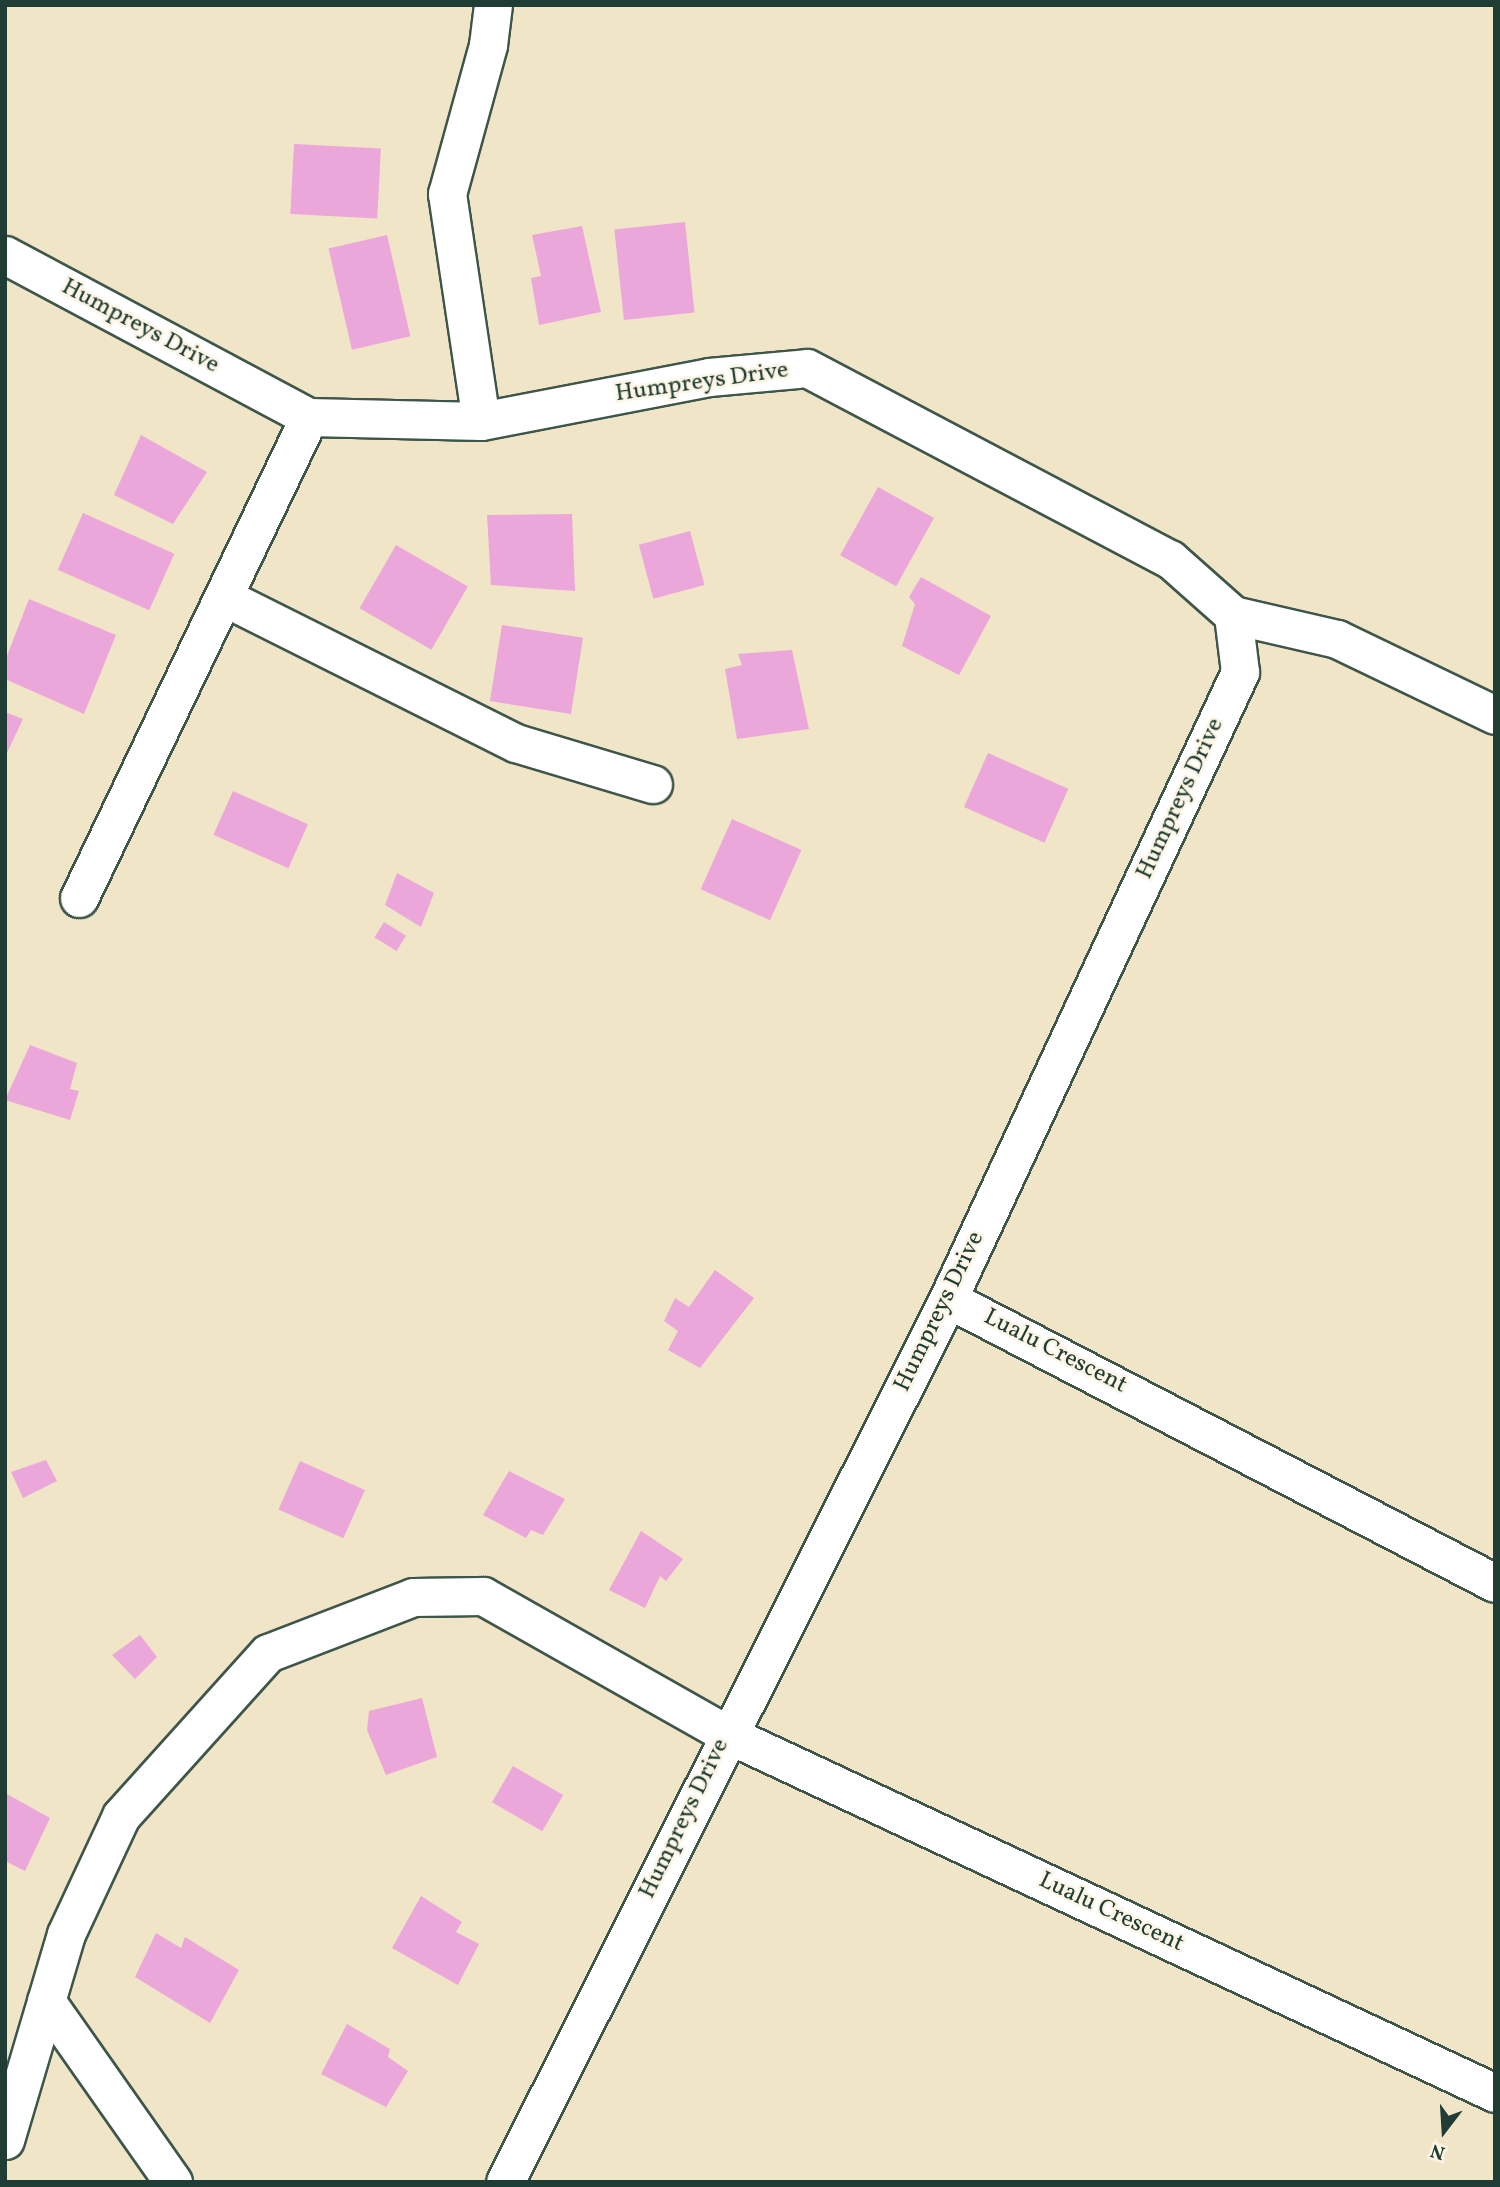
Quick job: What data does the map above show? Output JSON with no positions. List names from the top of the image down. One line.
{"streets":{"street":["Humpreys Drive","Lualu Crescent"]},"crossings":[["Humpreys Drive","Lualu Crescent"]],"north":"bottom"}
